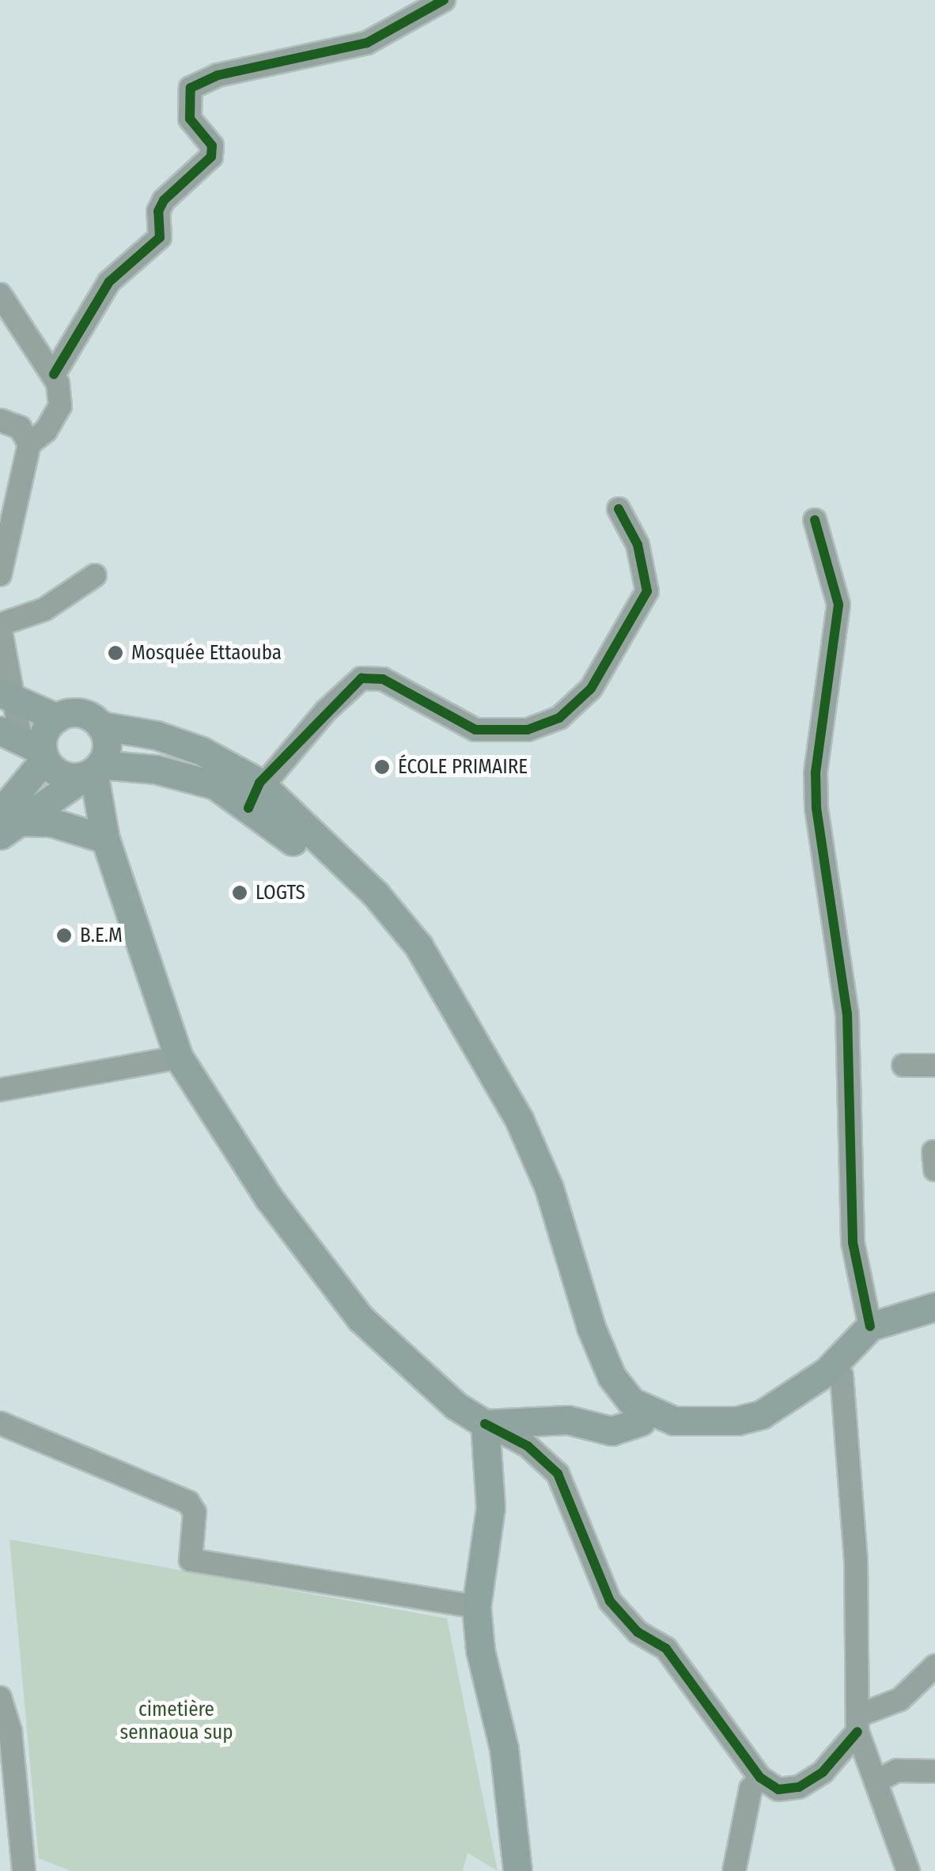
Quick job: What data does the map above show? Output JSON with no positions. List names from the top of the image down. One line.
{"parks":["cimetière sennaoua sup"],"places":["Mosquée Ettaouba","ÉCOLE PRIMAIRE","LOGTS","B.E.M"]}
